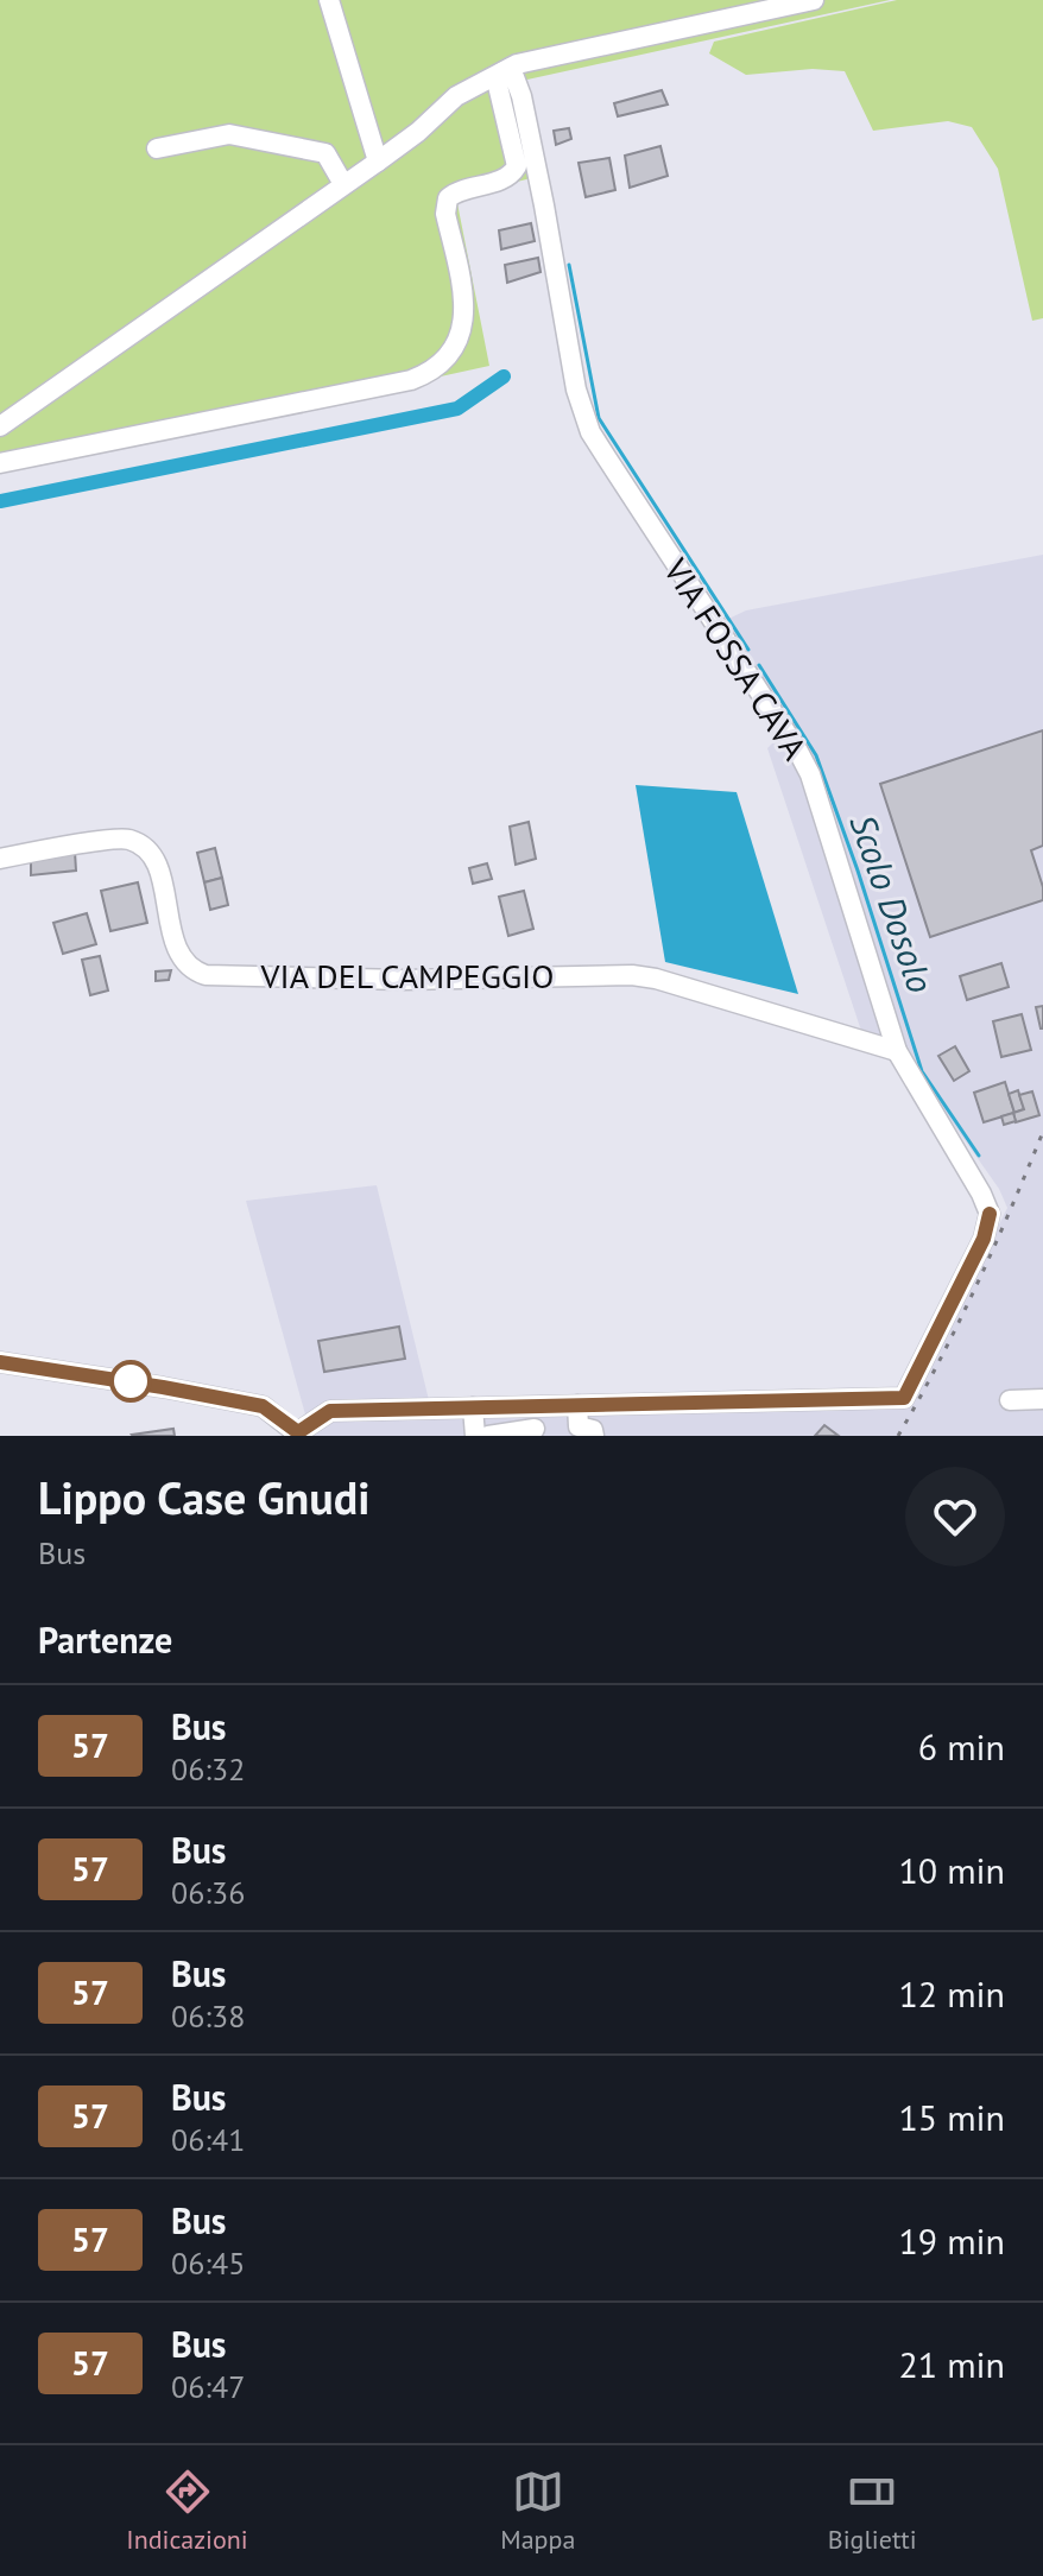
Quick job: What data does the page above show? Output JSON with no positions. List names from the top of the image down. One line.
{"streets":{"street":["VIA FOSSA CAVA","VIA DEL CAMPEGGIO"]},"crossings":[["VIA FOSSA CAVA","VIA DEL CAMPEGGIO"]],"water":["Scolo Dosolo"],"lines":["bus line 57"],"page":{"heading":[["Lippo Case Gnudi","Bus"],"Partenze"],"list":[{"mark":"57","name":"Bus","note":"06:32","value":"6 min"},{"mark":"57","name":"Bus","note":"06:36","value":"10 min"},{"mark":"57","name":"Bus","note":"06:38","value":"12 min"},{"mark":"57","name":"Bus","note":"06:41","value":"15 min"},{"mark":"57","name":"Bus","note":"06:45","value":"19 min"},{"mark":"57","name":"Bus","note":"06:47","value":"21 min"}],"tabs":["Indicazioni","Mappa","Biglietti"]}}
